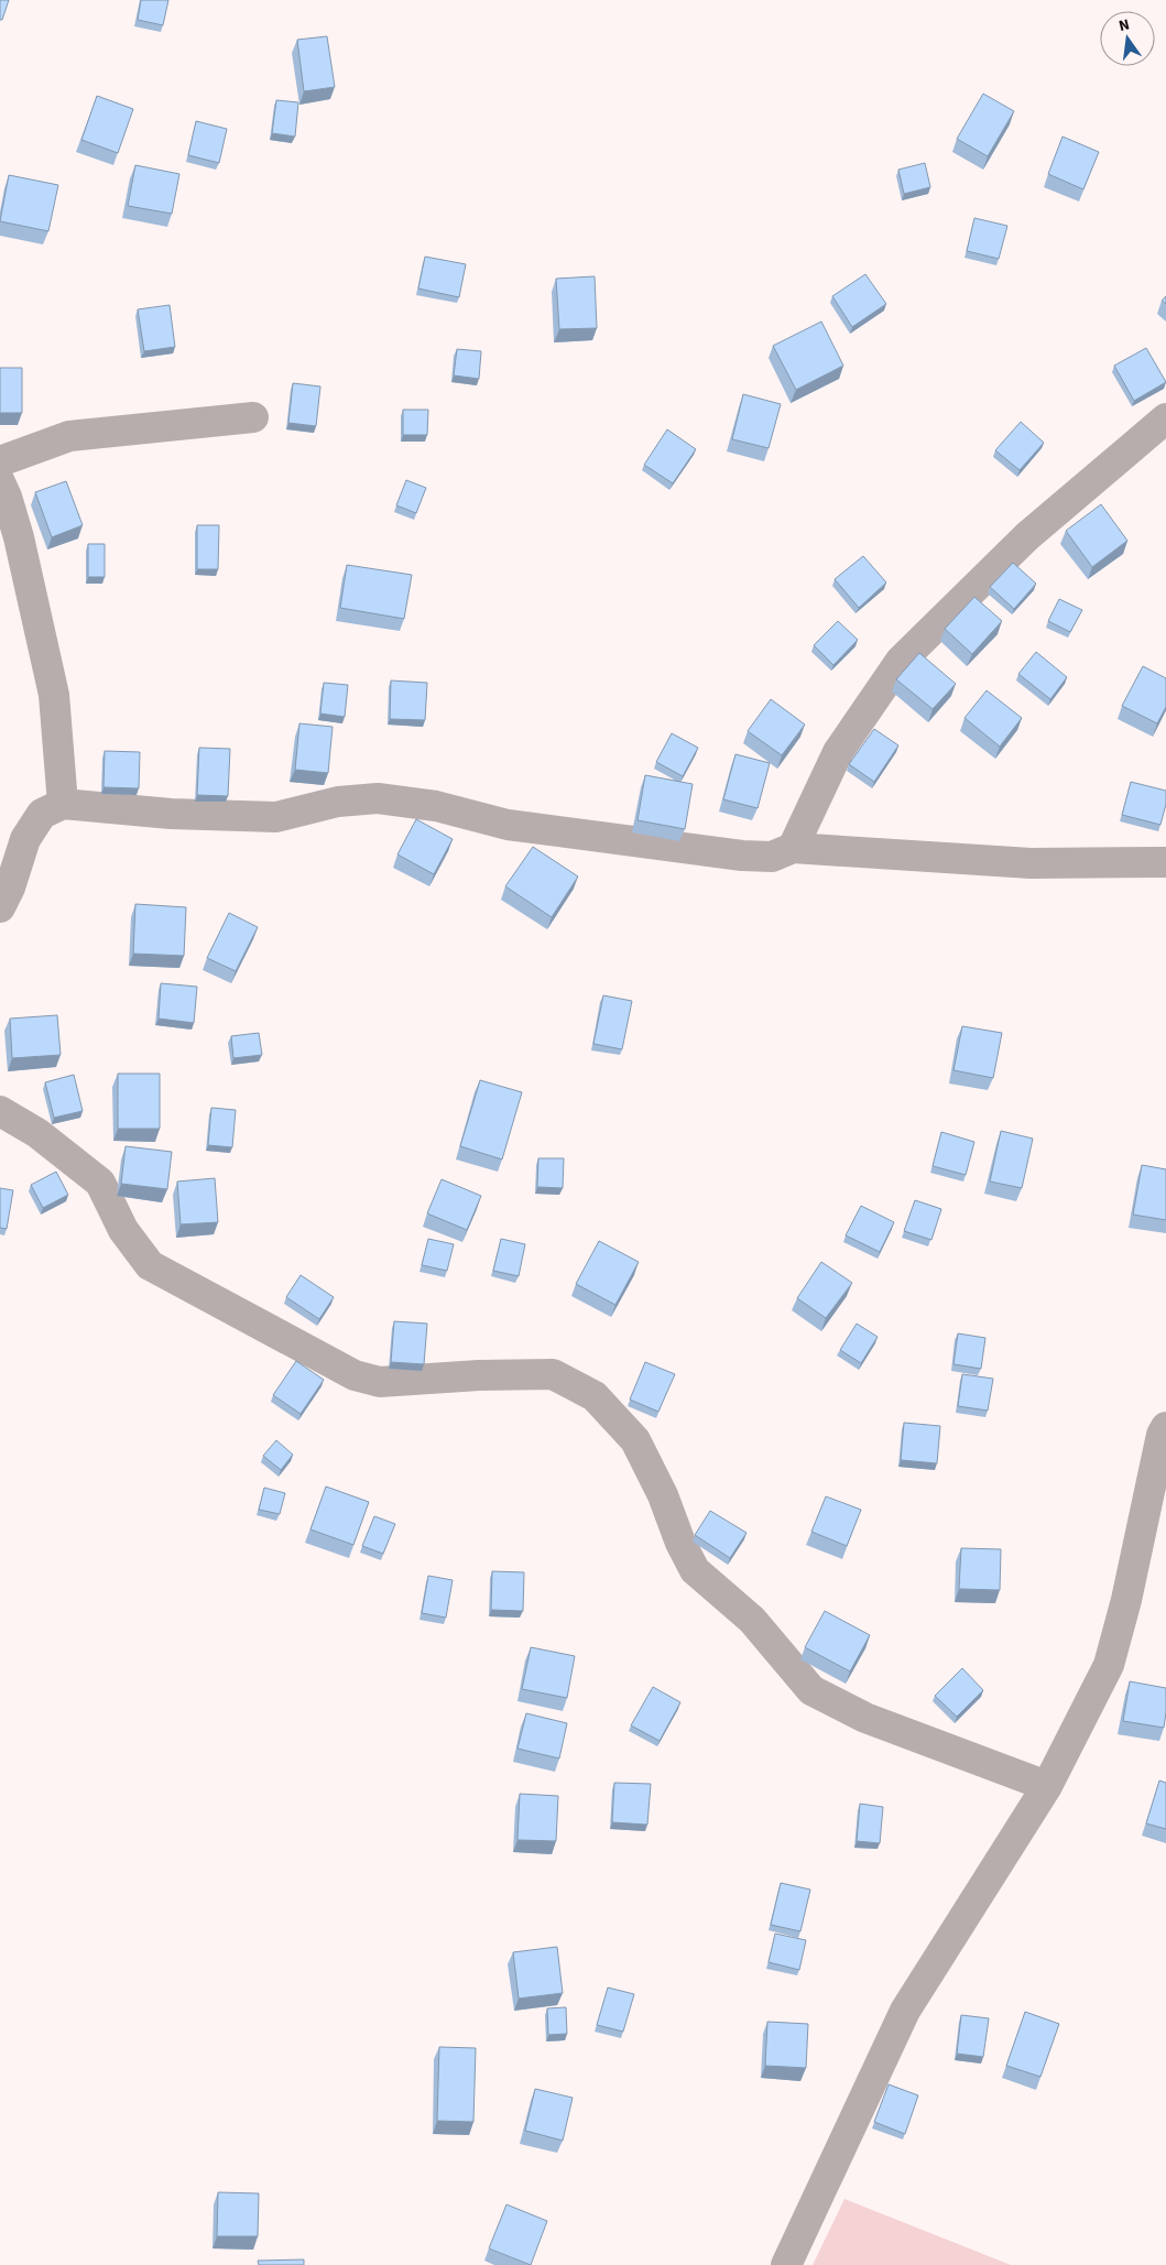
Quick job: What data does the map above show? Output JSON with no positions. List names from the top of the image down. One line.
{"north":"top"}
